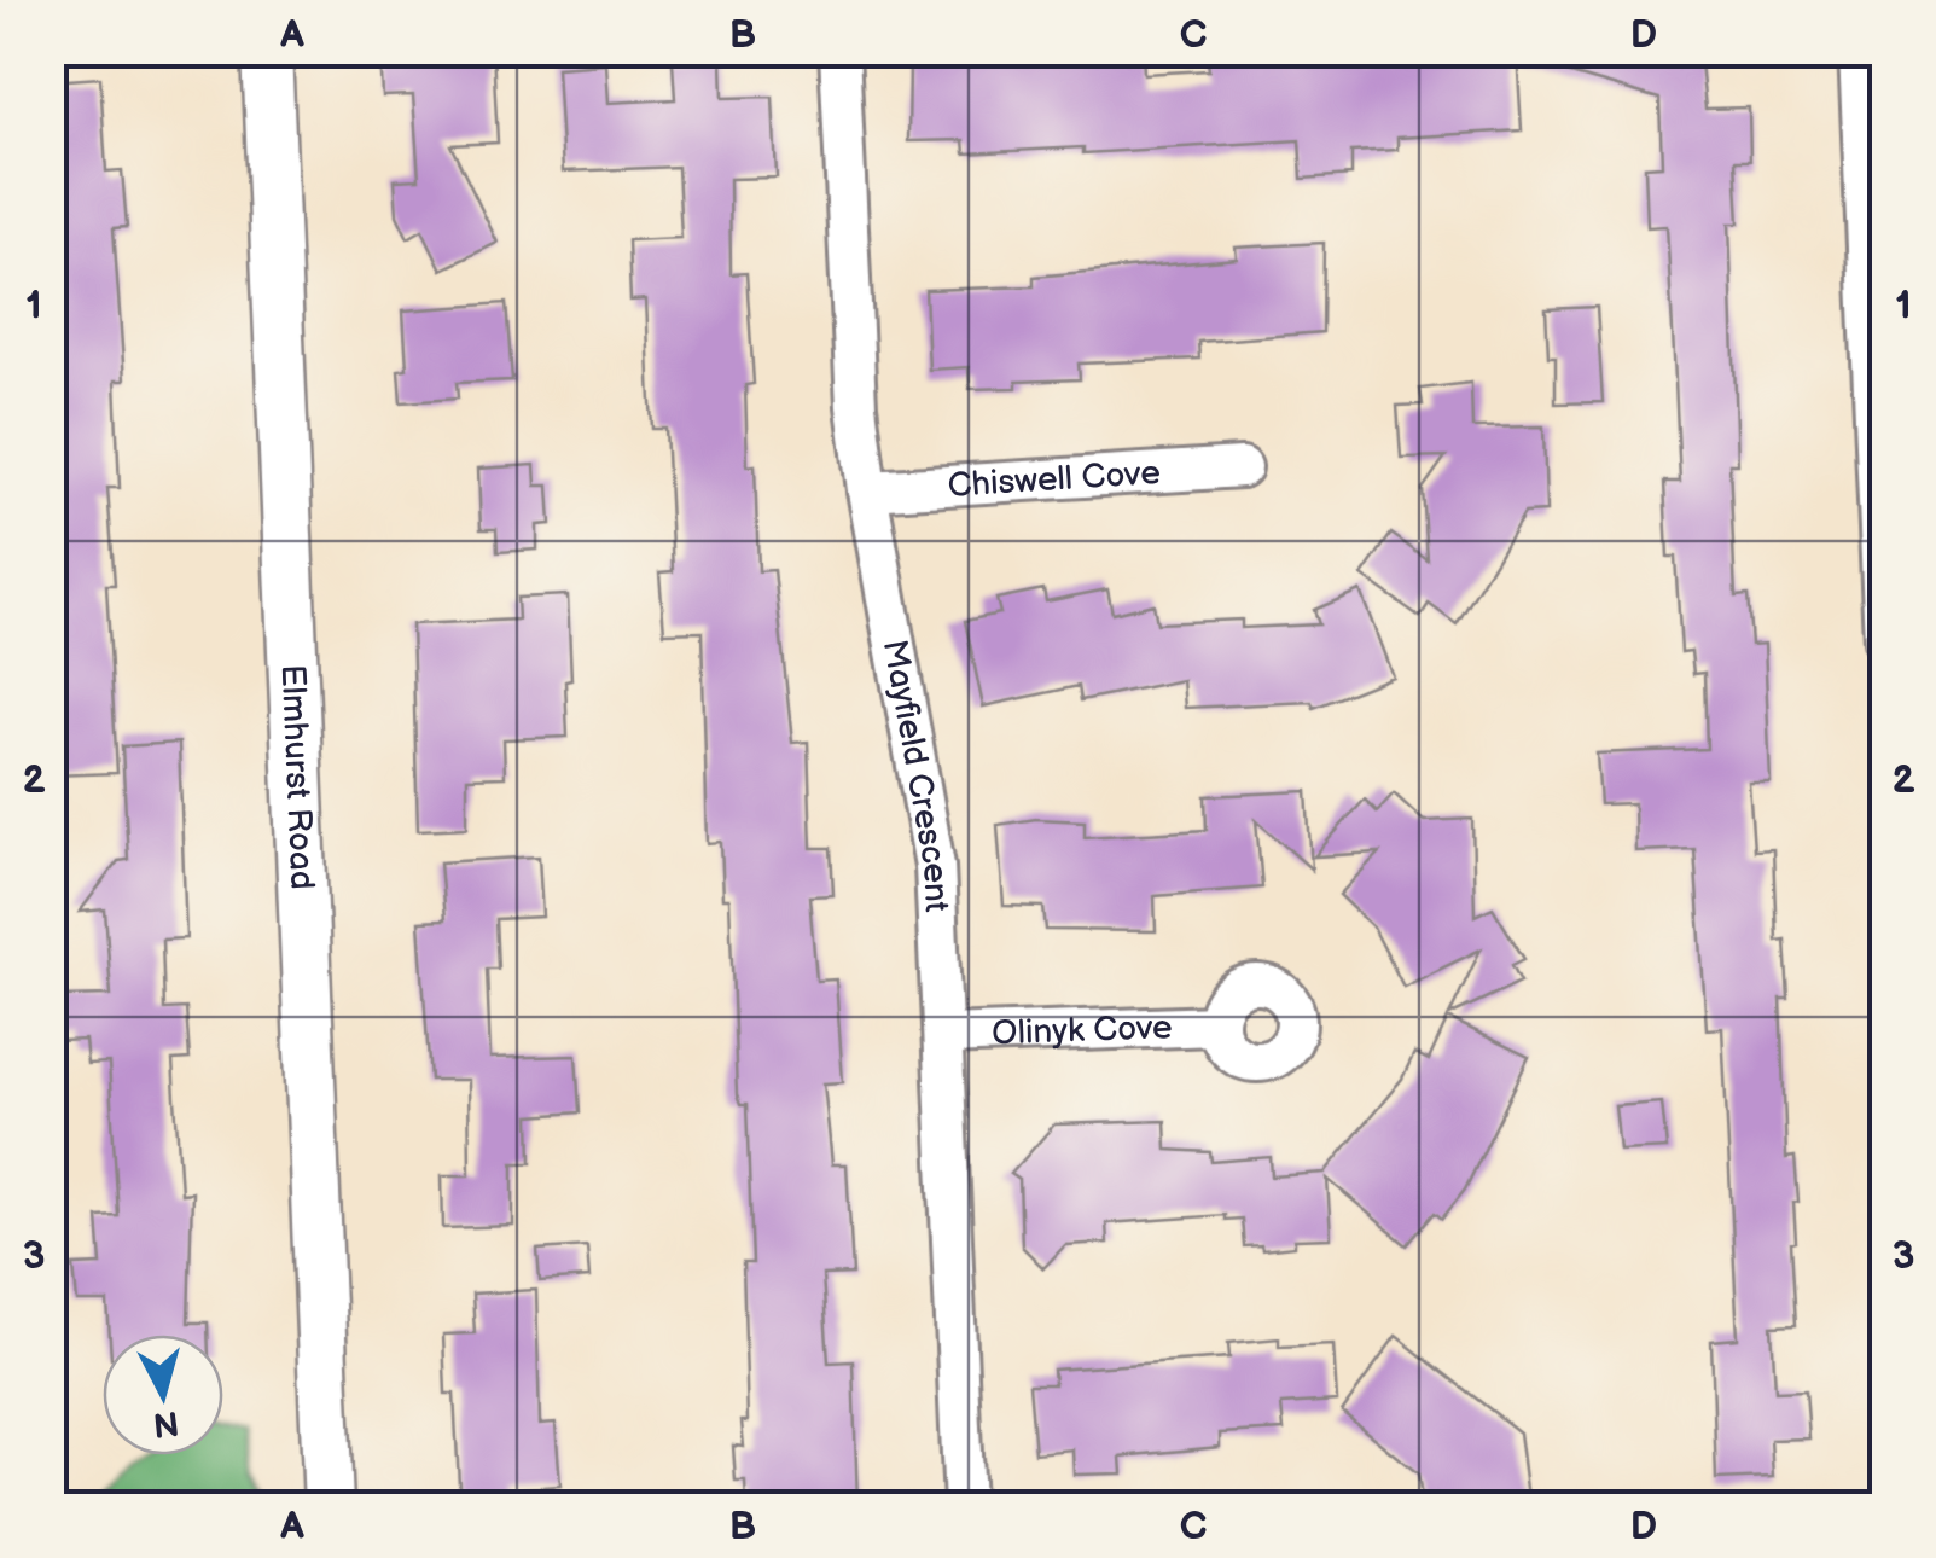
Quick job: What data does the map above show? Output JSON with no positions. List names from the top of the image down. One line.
{"streets":{"street":["Chiswell Cove","Mayfield Crescent","Elmhurst Road","Olinyk Cove"]},"crossings":[["Chiswell Cove","Mayfield Crescent"],["Mayfield Crescent","Olinyk Cove"]],"north":"bottom","grid":{"columns":["A","B","C","D"],"rows":["1","2","3"]}}
